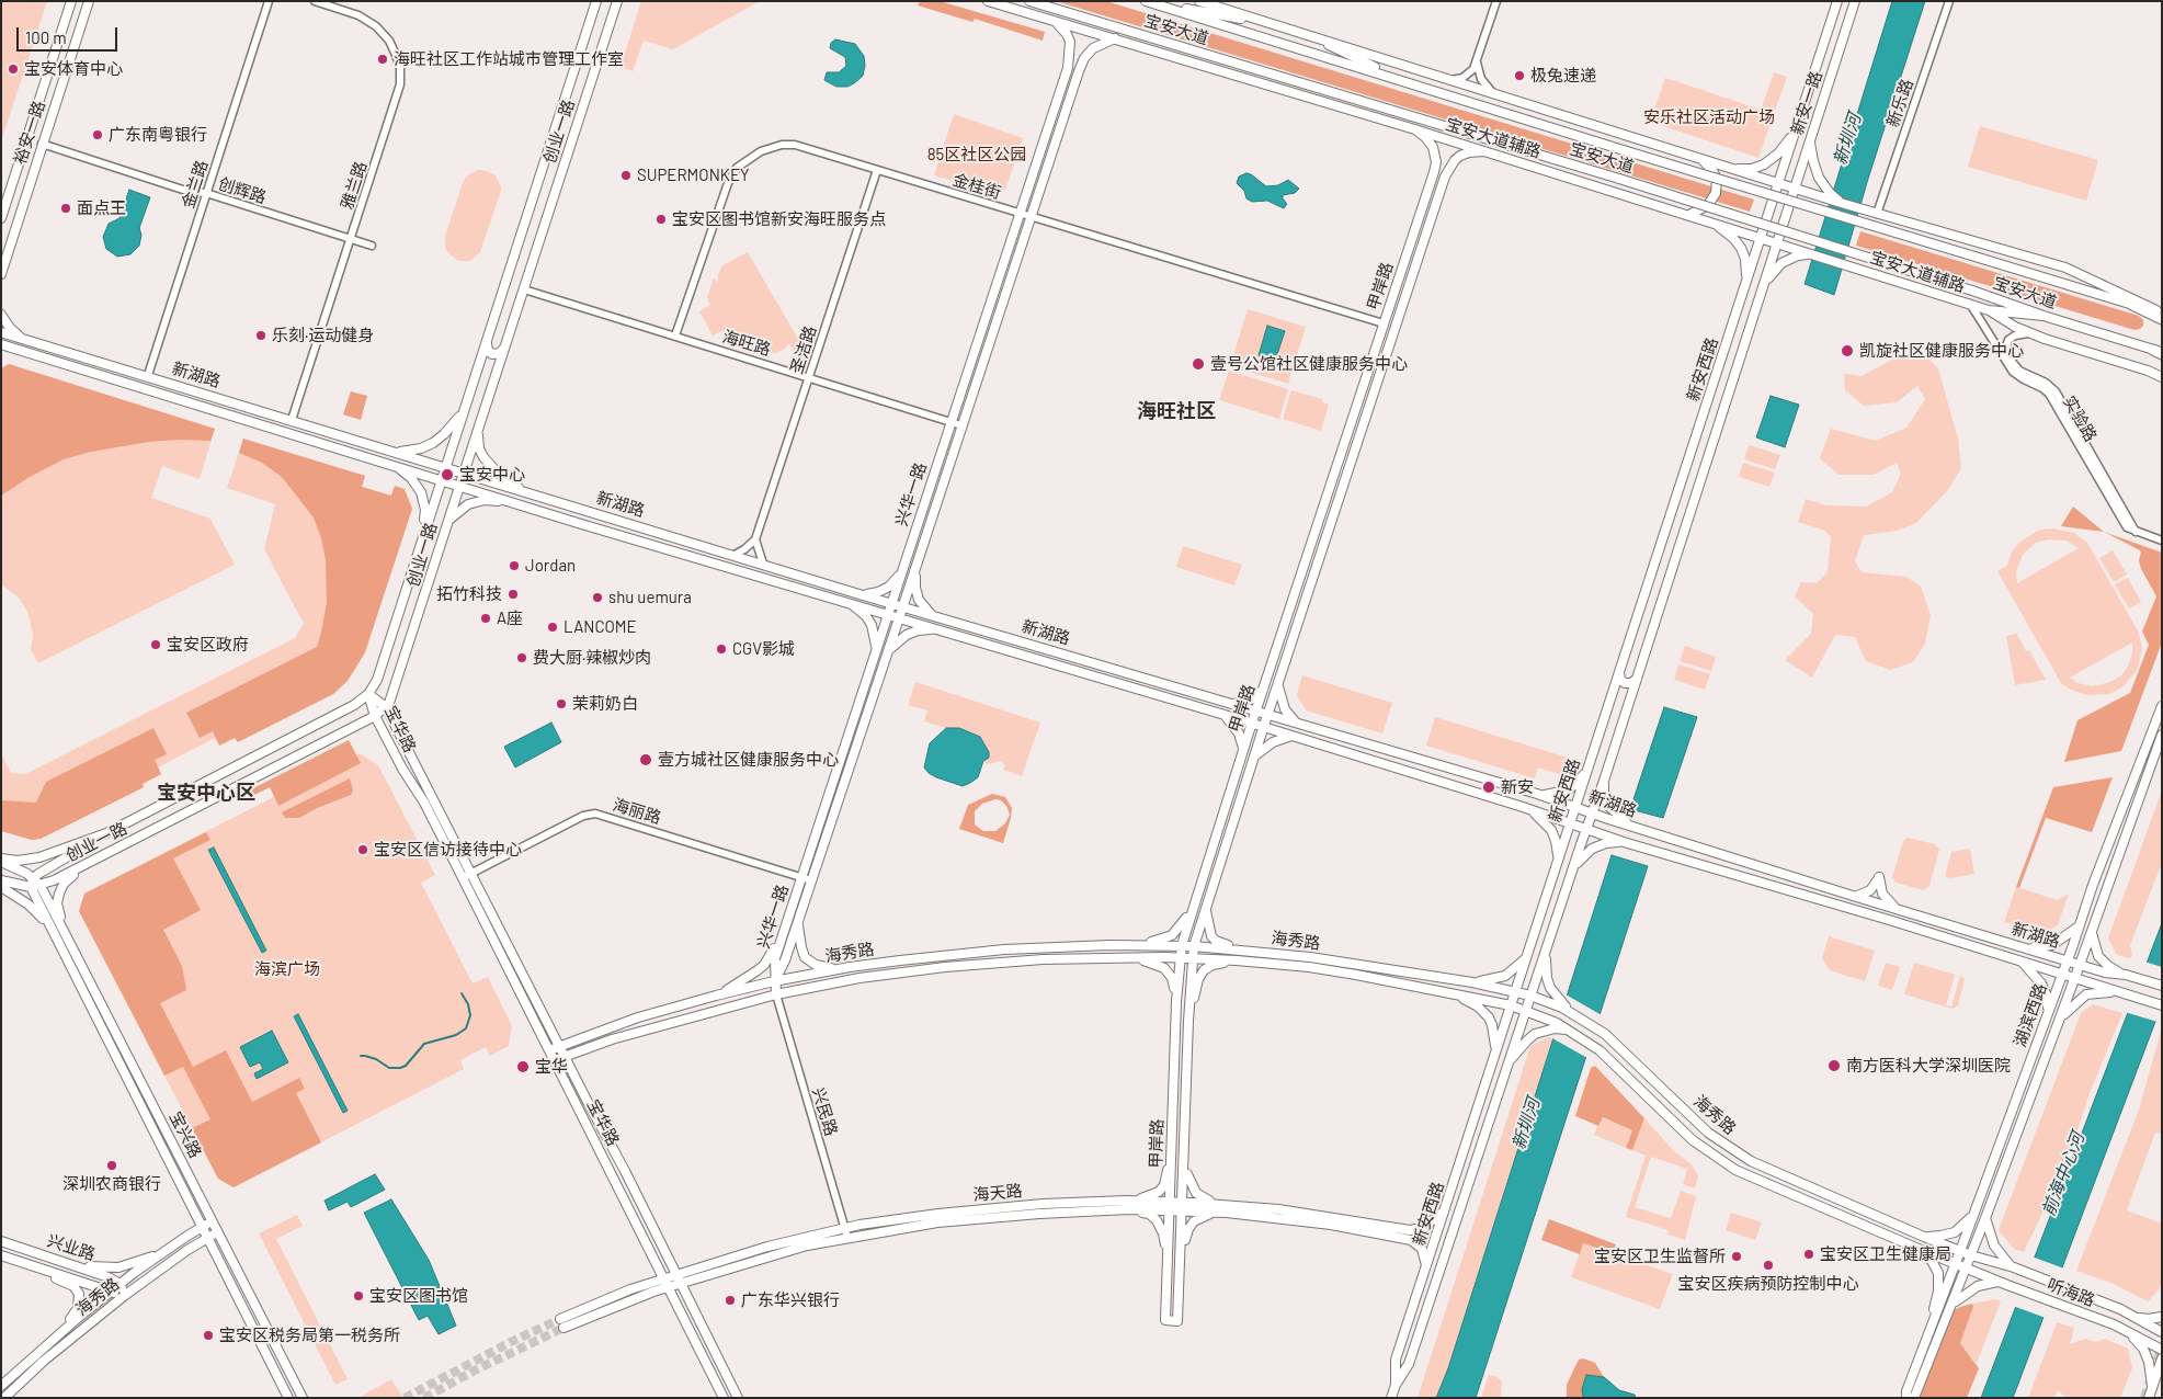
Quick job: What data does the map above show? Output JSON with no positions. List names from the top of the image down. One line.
{"streets":{"main road":["宝安大道","新安一路","创业一路","裕安一路","宝安大道辅路","甲岸路","新安西路","新湖路","兴华一路","宝华路","海秀路","湖滨西路","宝兴路","海天路","兴业路","听海路"],"street":["新乐路","金兰路","雅兰路","金桂街","创辉路","海旺路","圣洁路","实验路","海丽路","兴民路"]},"crossings":[["新安一路","新安西路"],["创业一路","海旺路"],["创业一路","新湖路"],["创业一路","宝华路"],["创业一路","宝兴路"],["裕安一路","创辉路"],["宝安大道辅路","甲岸路"],["宝安大道辅路","新安西路"],["宝安大道辅路","实验路"],["宝安大道辅路","兴华一路"],["金兰路","创辉路"],["金兰路","新湖路"],["雅兰路","创辉路"],["雅兰路","新湖路"],["金桂街","甲岸路"],["金桂街","海旺路"],["金桂街","圣洁路"],["金桂街","兴华一路"],["甲岸路","新湖路"],["甲岸路","海秀路"],["甲岸路","海天路"],["海旺路","圣洁路"],["海旺路","兴华一路"],["新安西路","新湖路"],["新安西路","海秀路"],["新安西路","海天路"],["新湖路","兴华一路"],["新湖路","湖滨西路"],["兴华一路","海丽路"],["兴华一路","海秀路"],["兴华一路","兴民路"],["宝华路","海丽路"],["宝华路","海秀路"],["宝华路","海天路"],["海秀路","湖滨西路"],["海秀路","兴民路"],["海秀路","宝兴路"],["海秀路","兴业路"],["海秀路","听海路"],["湖滨西路","听海路"],["兴民路","海天路"]],"districts":["海旺社区","宝安中心区"],"water":["新圳河","前海中心河"],"parks":["安乐社区活动广场","85区社区公园","海滨广场"],"places":["海旺社区工作站城市管理工作室","宝安体育中心","极兔速递","广东南粤银行","SUPERMONKEY","面点王","宝安区图书馆新安海旺服务点","乐刻·运动健身","凯旋社区健康服务中心","壹号公馆社区健康服务中心","宝安中心","Jordan","拓竹科技","shu uemura","A座","LANCOME","宝安区政府","CGV影城","费大厨·辣椒炒肉","茉莉奶白","壹方城社区健康服务中心","新安","宝安区信访接待中心","南方医科大学深圳医院","宝华","深圳农商银行","宝安区卫生健康局","宝安区卫生监督所","宝安区疾病预防控制中心","宝安区图书馆","广东华兴银行","宝安区税务局第一税务所"],"scale_bar":"100 m"}
